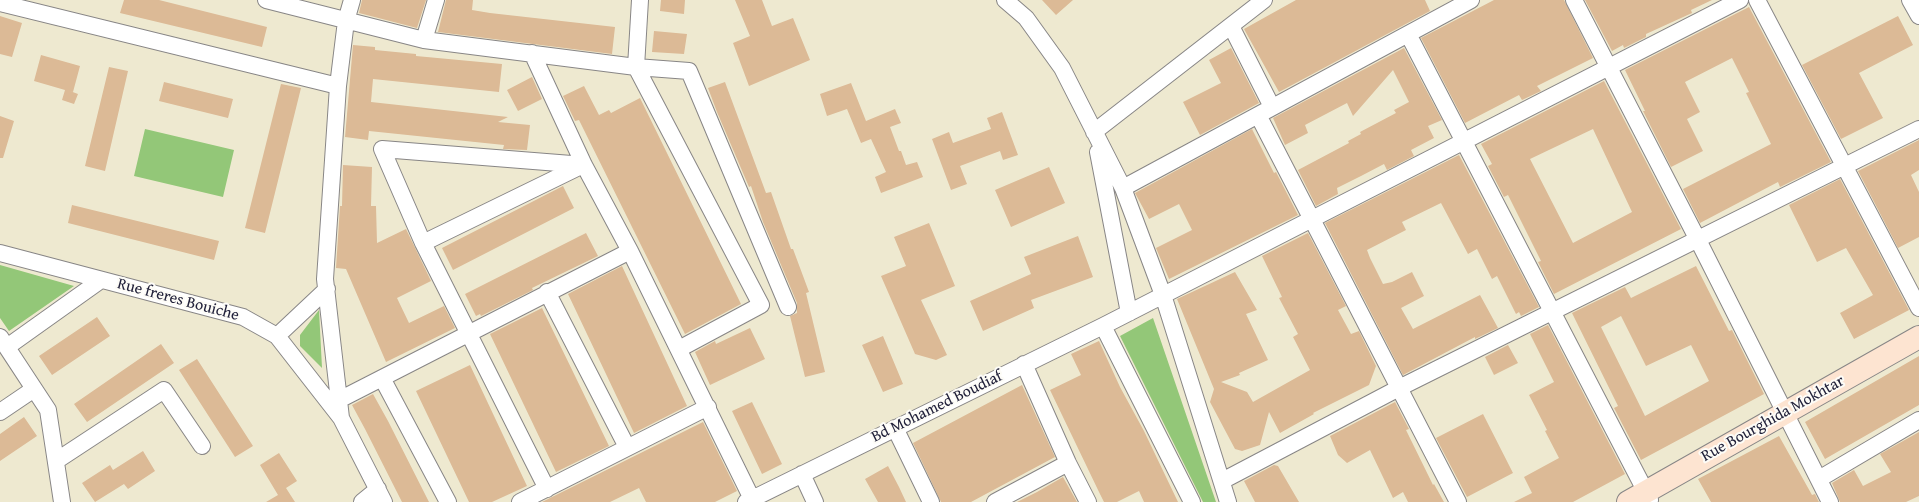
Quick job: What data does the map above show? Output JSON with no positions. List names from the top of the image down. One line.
{"streets":{"main road":["Rue Bourghida Mokhtar"],"street":["Rue freres Bouiche","Bd Mohamed Boudiaf"]}}
